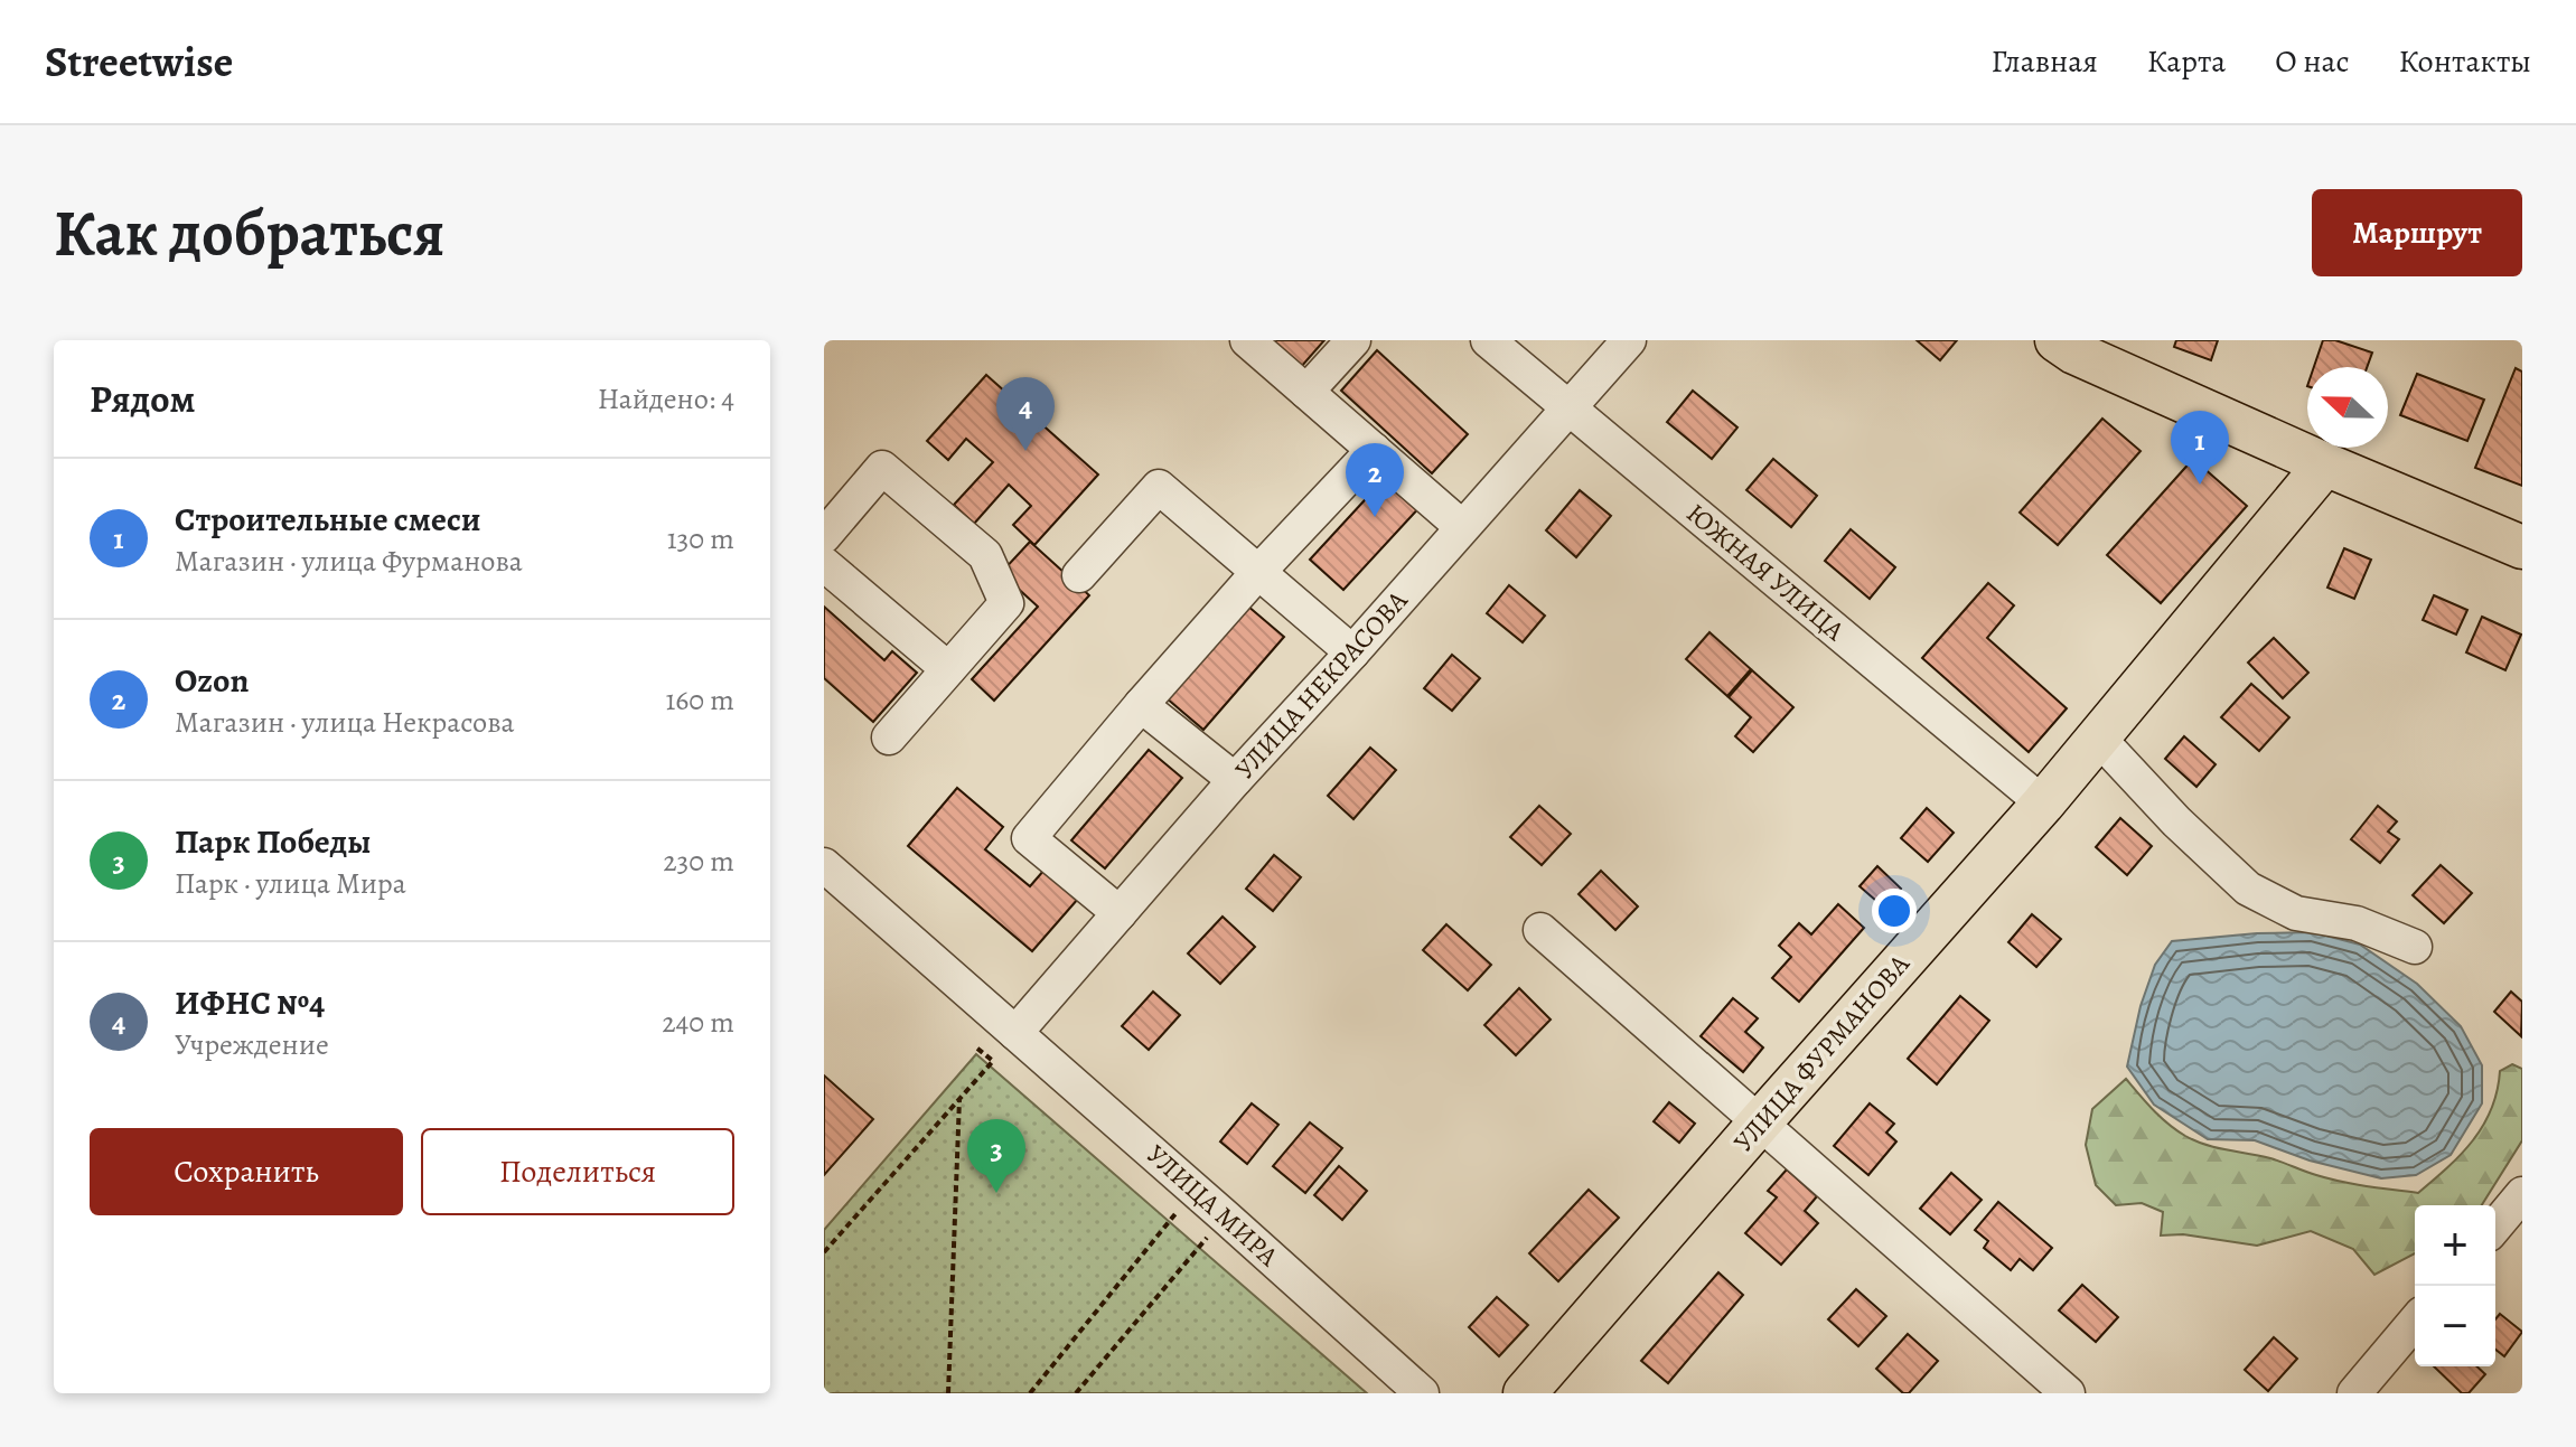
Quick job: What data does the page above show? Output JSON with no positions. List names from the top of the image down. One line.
{"streets":{"main road":["УЛИЦА ФУРМАНОВА"],"street":["ЮЖНАЯ УЛИЦА","УЛИЦА НЕКРАСОВА","УЛИЦА МИРА"]},"crossings":[["ЮЖНАЯ УЛИЦА","УЛИЦА НЕКРАСОВА"],["ЮЖНАЯ УЛИЦА","УЛИЦА ФУРМАНОВА"],["УЛИЦА НЕКРАСОВА","УЛИЦА МИРА"]],"north":"left","page":{"header":"Streetwise","nav":["Главная","Карта","О нас","Контакты"],"buttons":["Маршрут",["Сохранить","Поделиться"]],"title":"Как добраться","heading":["Рядом","Найдено: 4"],"pins":["4","1","2","3"],"list":[{"mark":"1","name":"Строительные смеси","note":"Магазин · улица Фурманова","value":"130 m"},{"mark":"2","name":"Ozon","note":"Магазин · улица Некрасова","value":"160 m"},{"mark":"3","name":"Парк Победы","note":"Парк · улица Мира","value":"230 m"},{"mark":"4","name":"ИФНС №4","note":"Учреждение","value":"240 m"}],"map_buttons":["+","−"]}}
